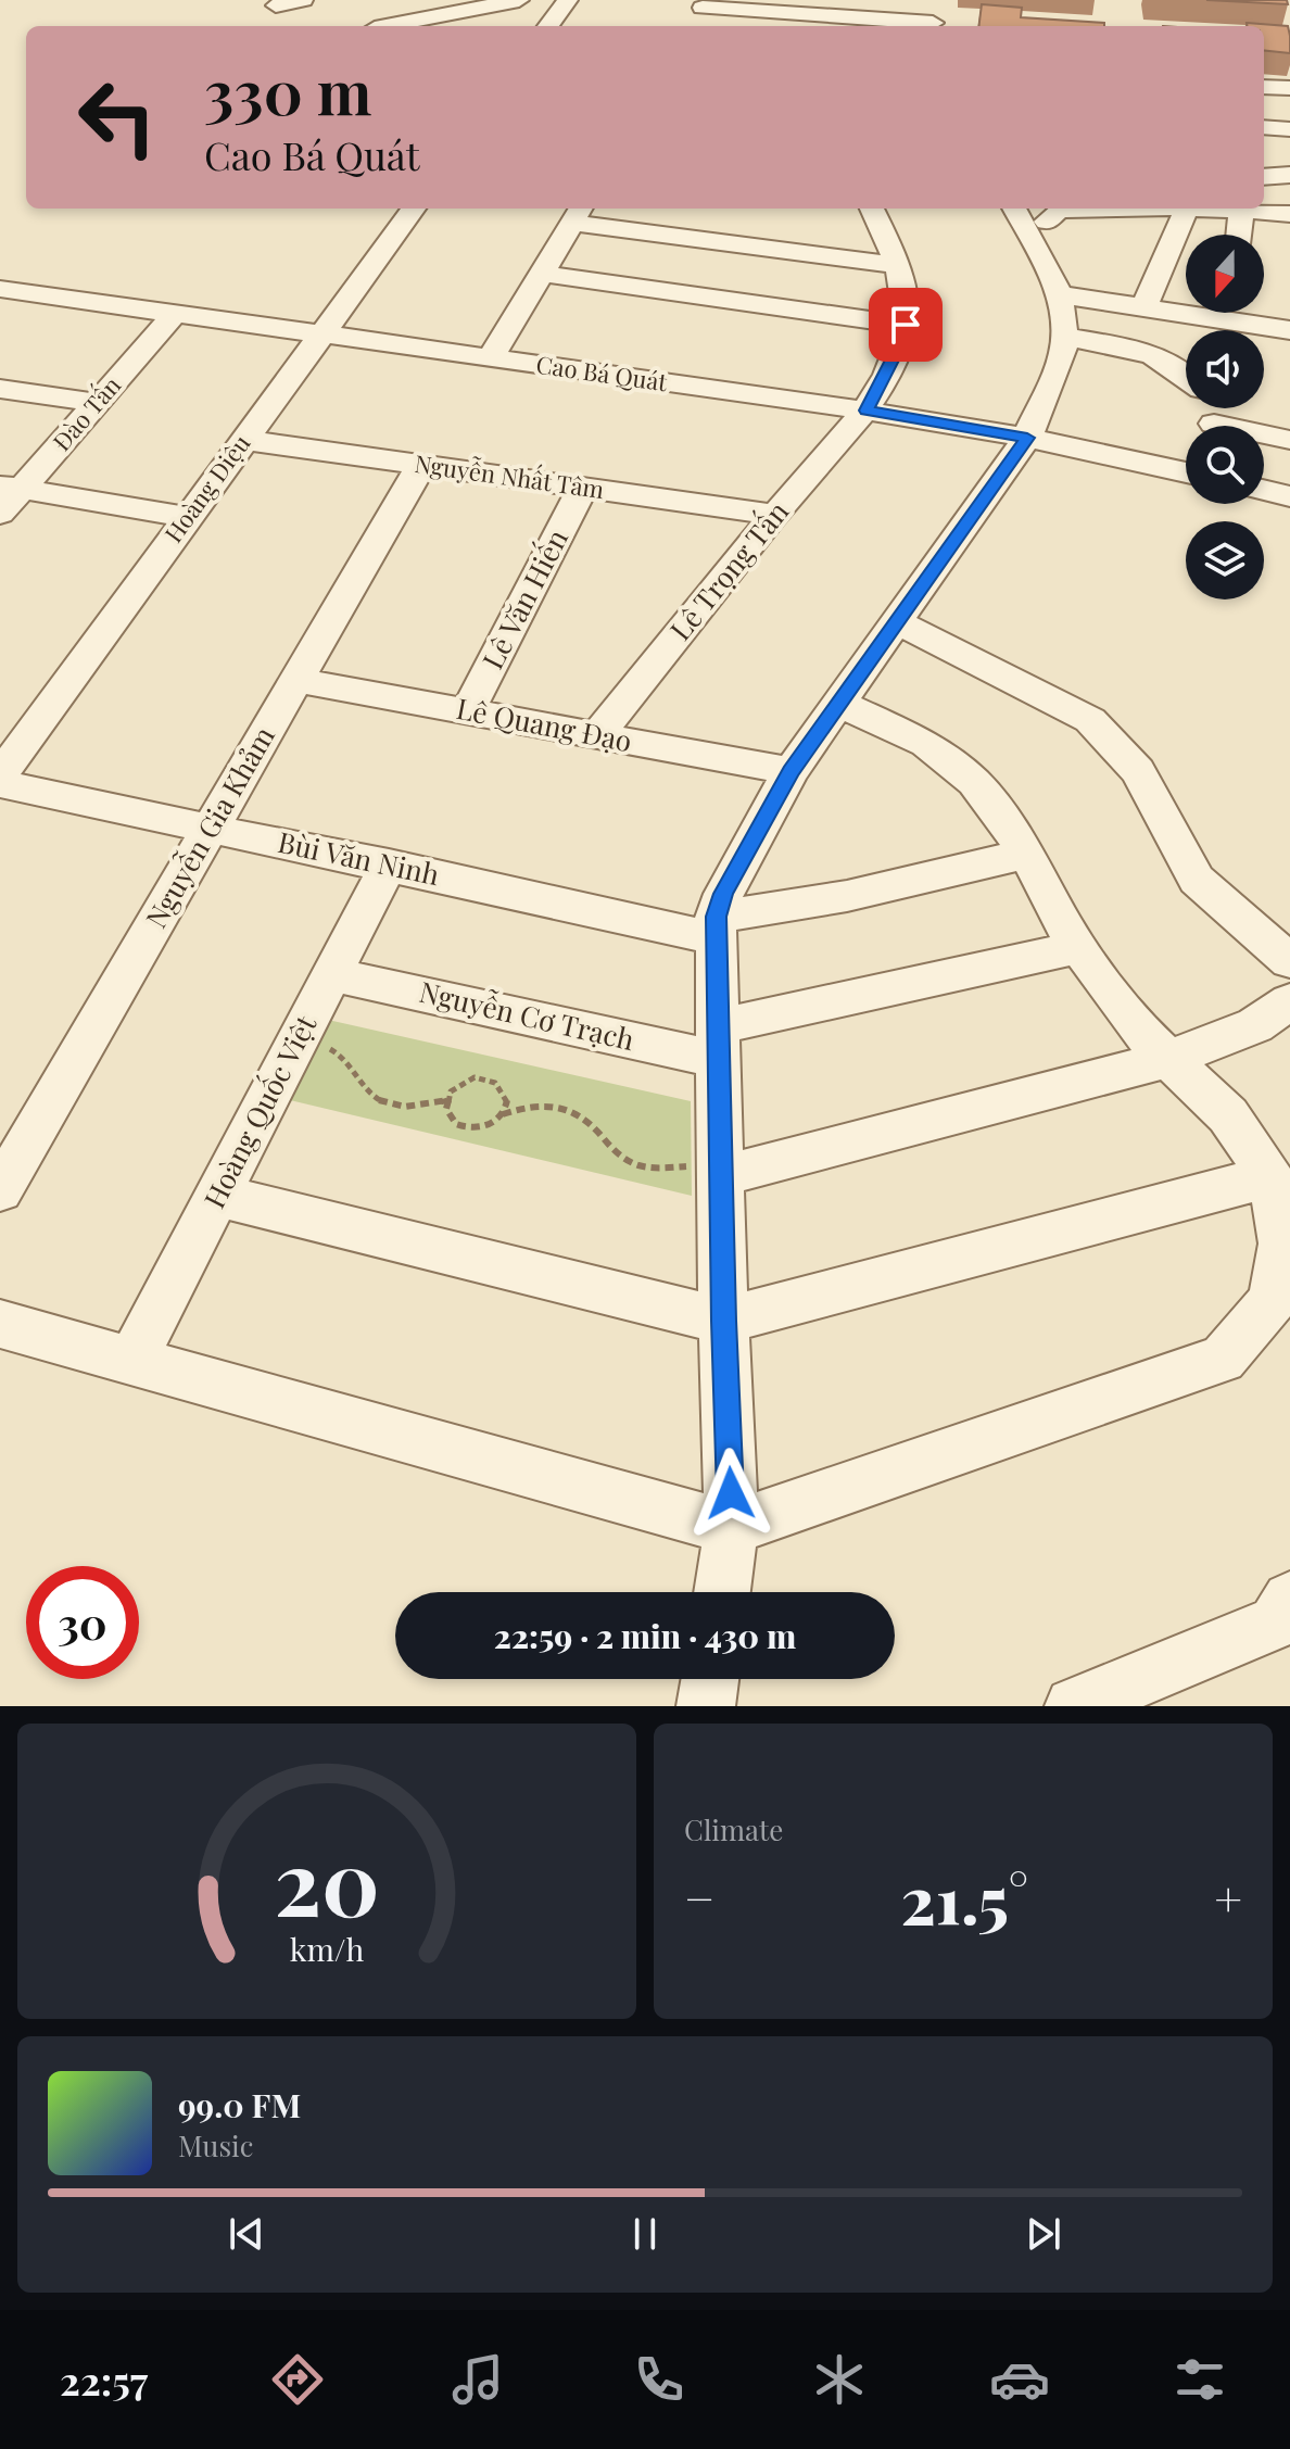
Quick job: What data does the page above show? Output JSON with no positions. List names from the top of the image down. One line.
{"streets":{"street":["Cao Bá Quát","Đào Tấn","Nguyễn Nhất Tâm","Hoàng Diệu","Lê Trọng Tấn","Lê Văn Hiến","Lê Quang Đạo","Nguyễn Gia Khảm","Bùi Văn Ninh","Nguyễn Cơ Trạch","Hoàng Quốc Việt"]},"crossings":[["Cao Bá Quát","Đào Tấn"],["Cao Bá Quát","Hoàng Diệu"],["Cao Bá Quát","Lê Trọng Tấn"],["Nguyễn Nhất Tâm","Hoàng Diệu"],["Nguyễn Nhất Tâm","Lê Trọng Tấn"],["Nguyễn Nhất Tâm","Lê Văn Hiến"],["Nguyễn Nhất Tâm","Nguyễn Gia Khảm"],["Lê Trọng Tấn","Lê Quang Đạo"],["Lê Văn Hiến","Lê Quang Đạo"],["Lê Quang Đạo","Nguyễn Gia Khảm"],["Nguyễn Gia Khảm","Bùi Văn Ninh"],["Bùi Văn Ninh","Hoàng Quốc Việt"],["Nguyễn Cơ Trạch","Hoàng Quốc Việt"]],"north":"bottom","page":{"turn":["330 m","Cao Bá Quát"],"limit":"30","trip":"22:59 · 2 min · 430 m","tile":"Climate","heat":["−","21.5°","+"],"song":["99.0 FM","Music"],"tabs":"22:57","gauge":["20","km/h"]}}
